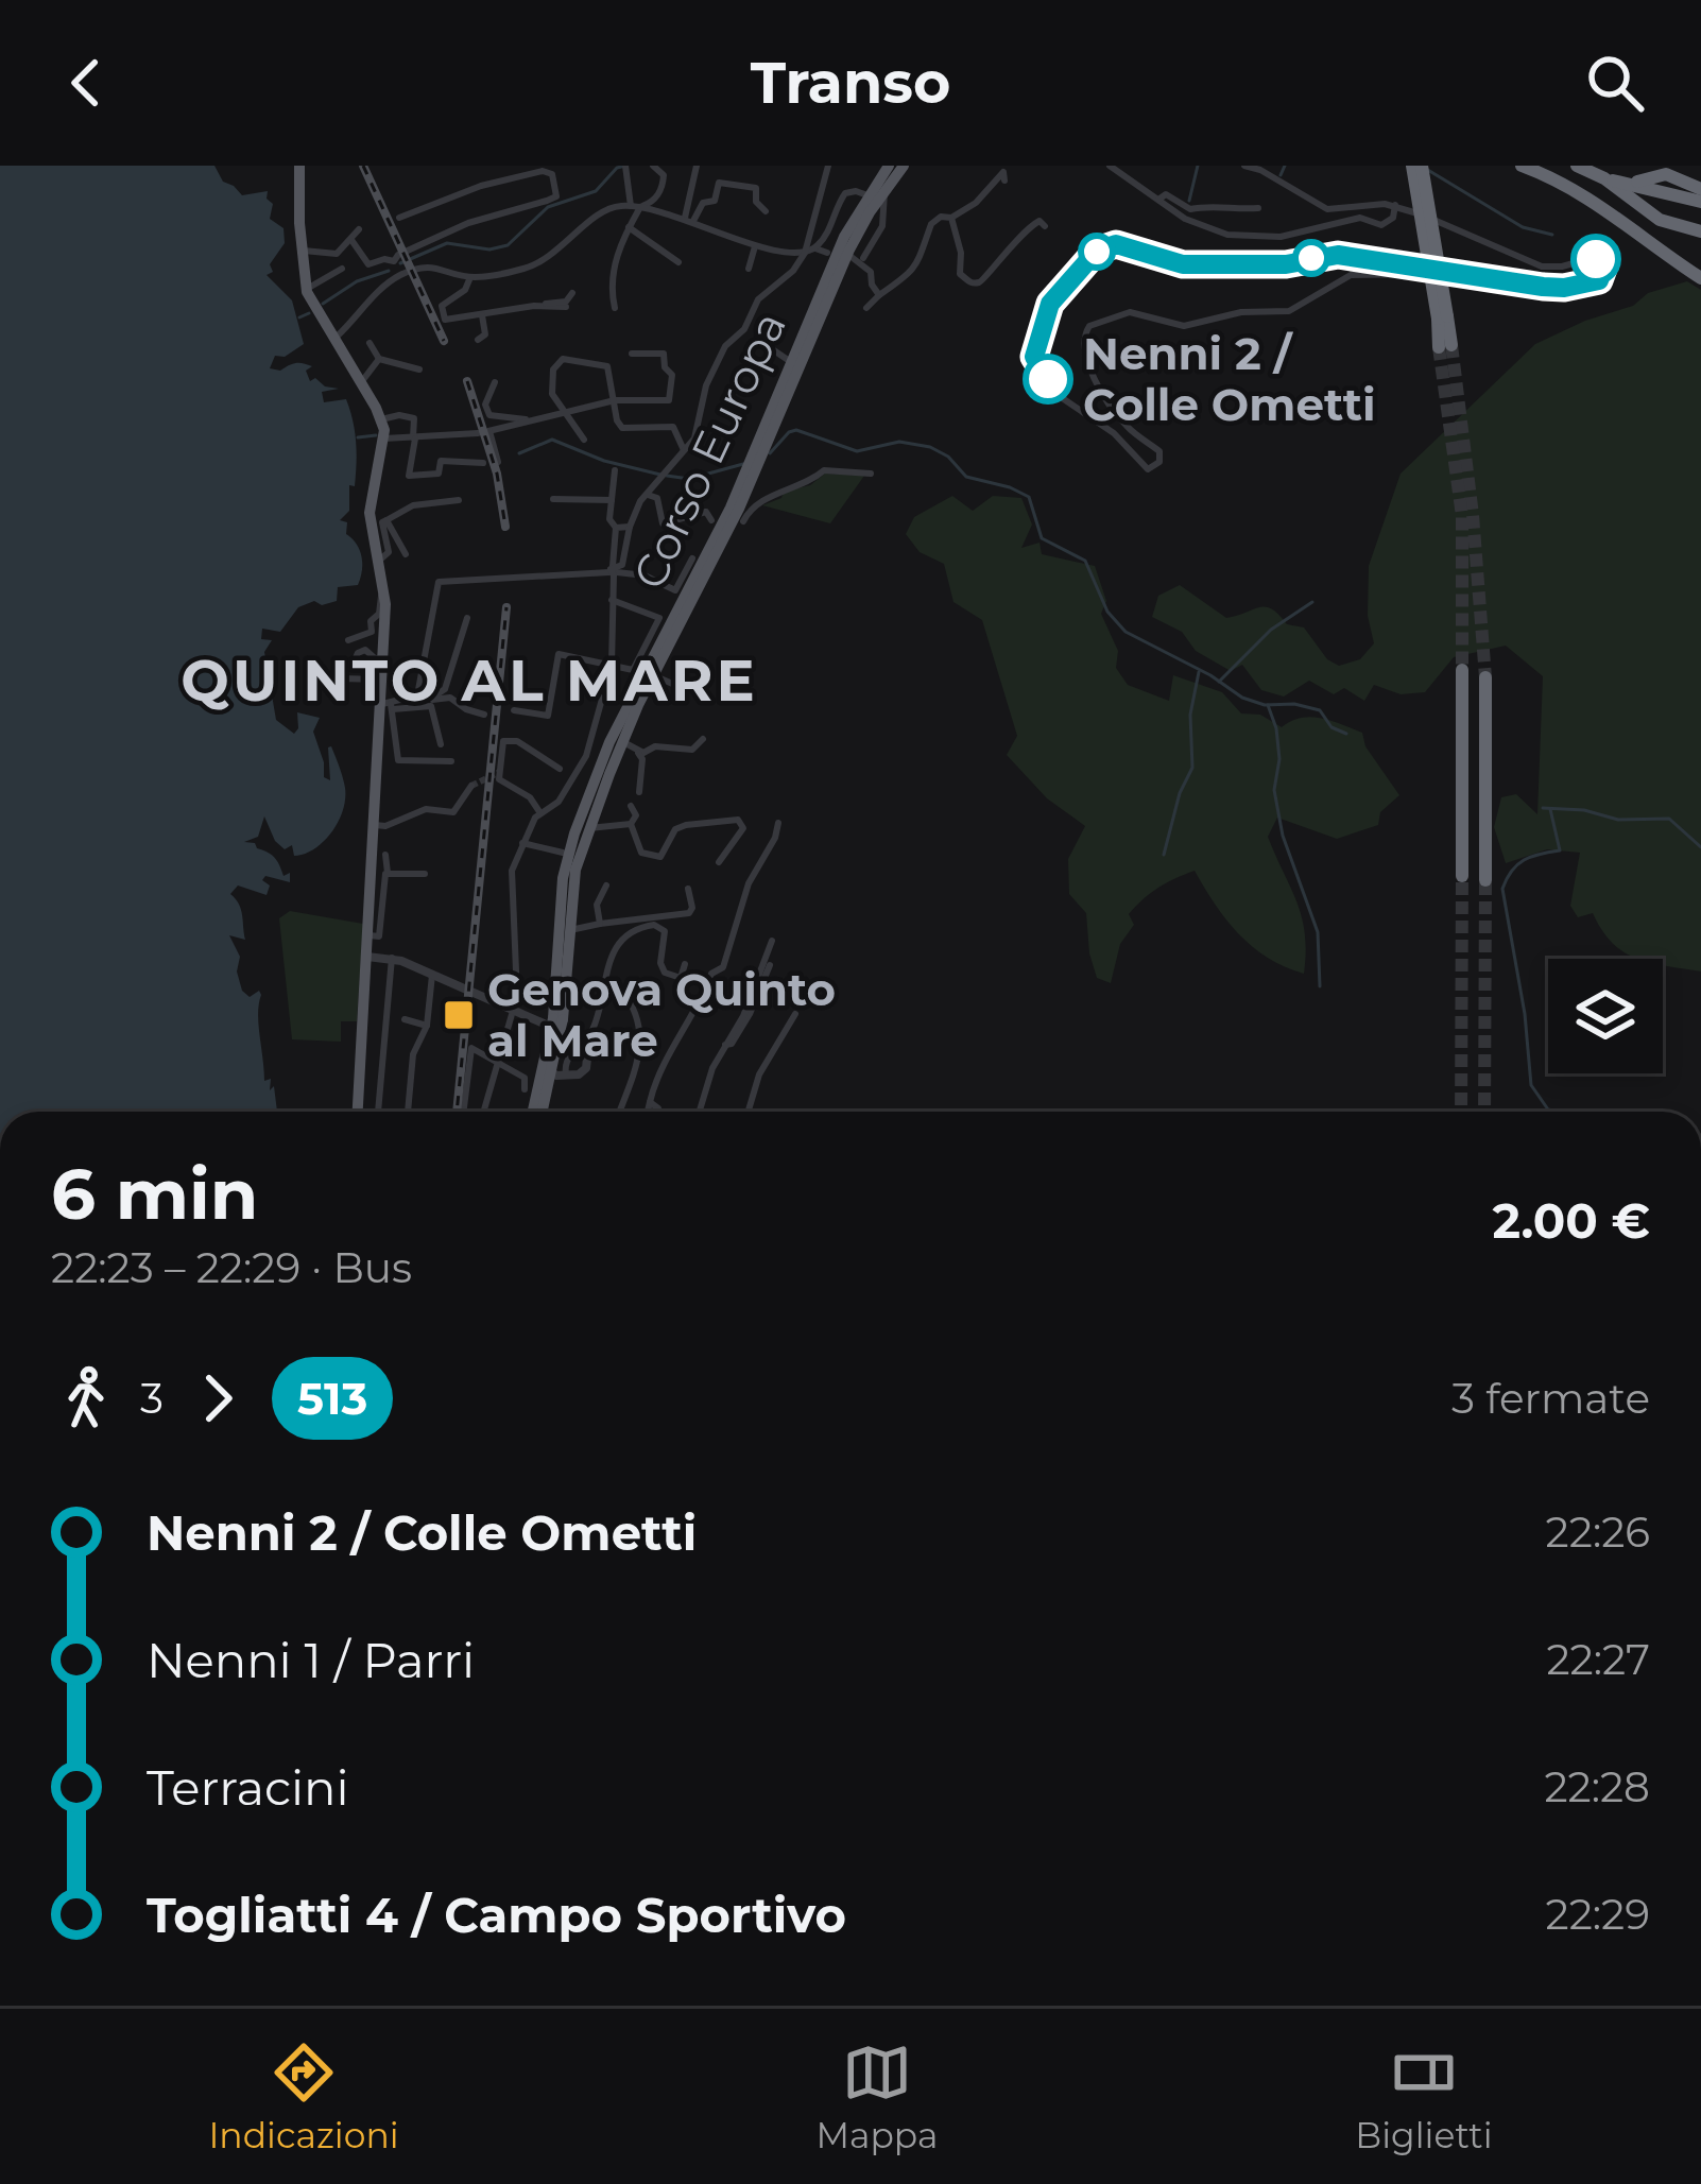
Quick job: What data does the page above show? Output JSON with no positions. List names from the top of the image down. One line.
{"streets":{"main road":["Corso Europa"]},"districts":["QUINTO AL MARE"],"places":{"other":["Nenni 2 / Colle Ometti"],"transit":["Genova Quinto al Mare"]},"lines":["bus line 513"],"page":{"header":"Transo","heading":["6 min","22:23 – 22:29 · Bus","2.00 €"],"legs":["3","513","3 fermate"],"list":[{"name":"Nenni 2 / Colle Ometti","value":"22:26"},{"name":"Nenni 1 / Parri","value":"22:27"},{"name":"Terracini","value":"22:28"},{"name":"Togliatti 4 / Campo Sportivo","value":"22:29"}],"tabs":["Indicazioni","Mappa","Biglietti"]}}
